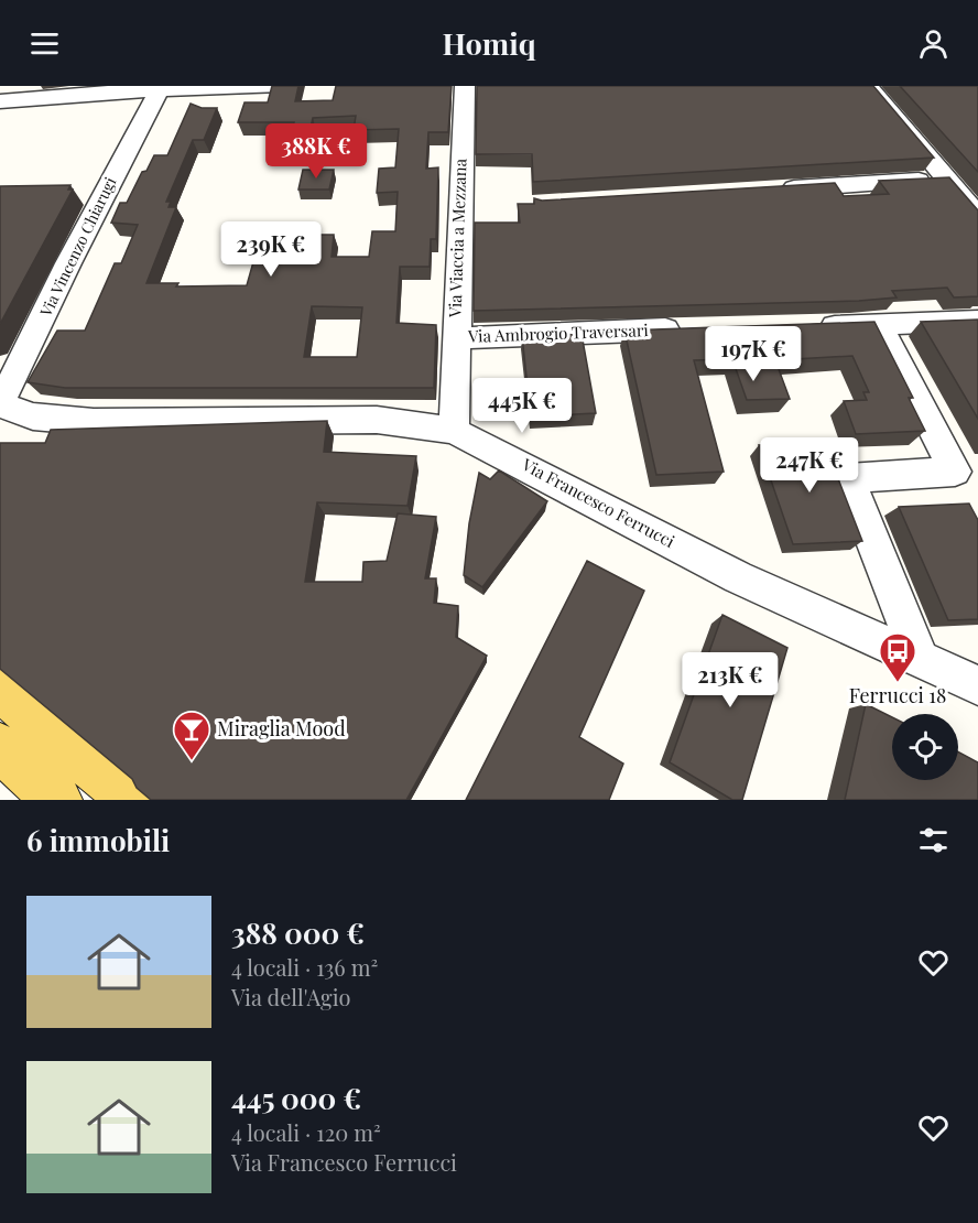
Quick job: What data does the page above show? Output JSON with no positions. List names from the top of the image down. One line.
{"streets":{"street":["Via Viaccia a Mezzana","Via Vincenzo Chiarugi","Via Ambrogio Traversari","Via Francesco Ferrucci"]},"crossings":[["Via Viaccia a Mezzana","Via Ambrogio Traversari"],["Via Viaccia a Mezzana","Via Francesco Ferrucci"],["Via Vincenzo Chiarugi","Via Francesco Ferrucci"]],"places":{"bus stop":["Ferrucci 18"],"bar":["Miraglia Mood"]},"page":{"header":"Homiq","price":["388K €","239K €","197K €","445K €","247K €","213K €"],"heading":"6 immobili","list":[{"name":"388 000 €","note":"4 locali · 136 m² · Via dell'Agio"},{"name":"445 000 €","note":"4 locali · 120 m² · Via Francesco Ferrucci"}]}}
